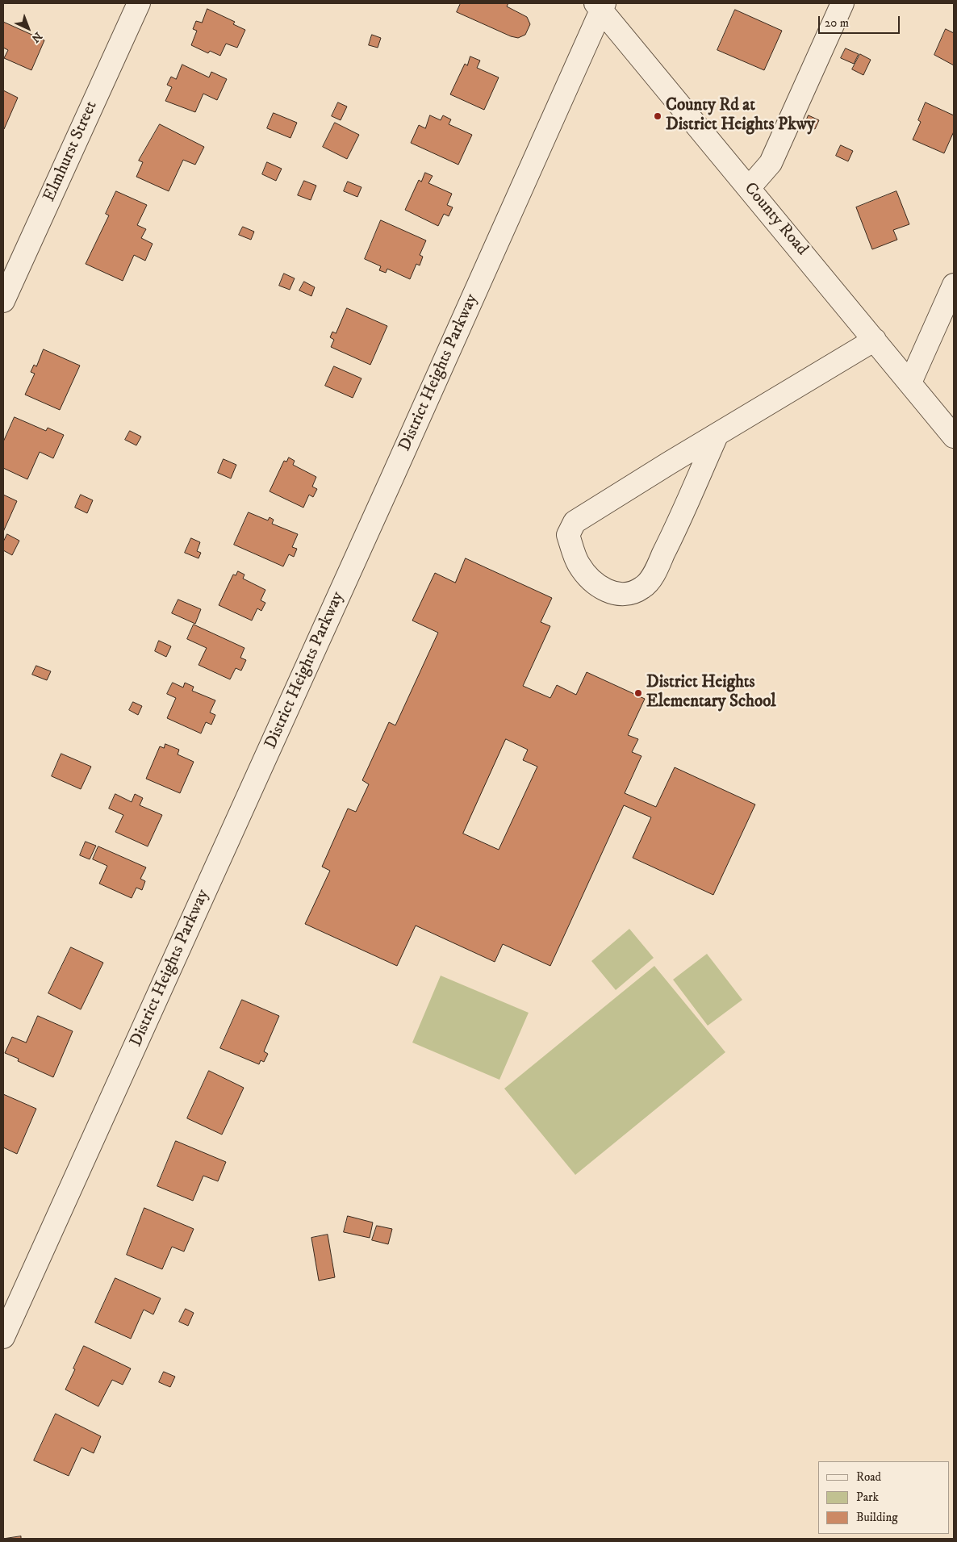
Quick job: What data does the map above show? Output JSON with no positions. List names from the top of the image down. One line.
{"streets":{"street":["Elmhurst Street","County Road","District Heights Parkway"]},"crossings":[["County Road","District Heights Parkway"]],"places":["County Rd at District Heights Pkwy","District Heights Elementary School"],"legend":["Road","Park","Building"],"scale_bar":"20 m","north":"bottom right"}
